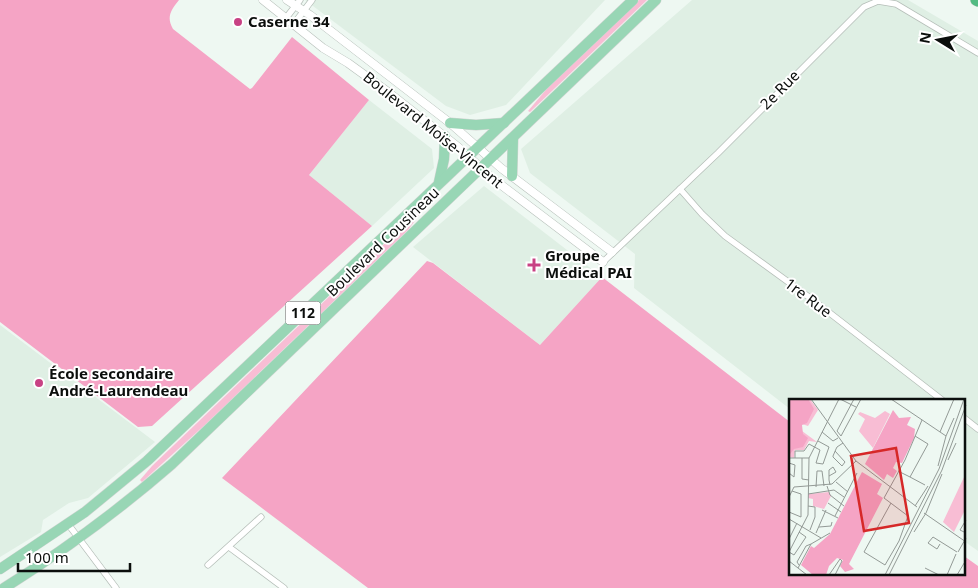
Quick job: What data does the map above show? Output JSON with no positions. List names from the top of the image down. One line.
{"streets":{"main road":["Boulevard Cousineau","112"],"street":["2e Rue","Boulevard Moïse-Vincent","1re Rue"]},"crossings":[["2e Rue","Boulevard Moïse-Vincent"],["2e Rue","1re Rue"],["Boulevard Moïse-Vincent","Boulevard Cousineau"]],"places":{"other":["Caserne 34","École secondaire André-Laurendeau"],"health":["Groupe Médical PAI"]},"scale_bar":"100 m","north":"left"}
